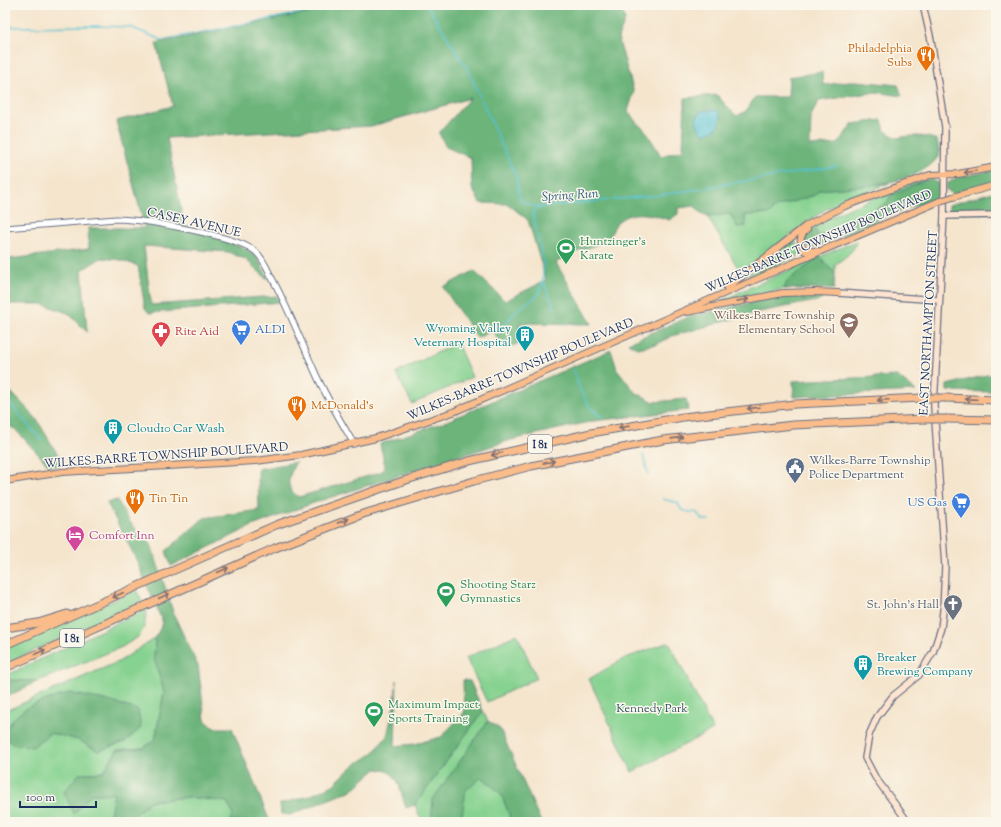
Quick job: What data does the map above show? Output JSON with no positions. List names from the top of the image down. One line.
{"streets":{"highway":["I 81"],"main road":["WILKES-BARRE TOWNSHIP BOULEVARD","EAST NORTHAMPTON STREET"],"street":["CASEY AVENUE"]},"crossings":[["CASEY AVENUE","WILKES-BARRE TOWNSHIP BOULEVARD"]],"water":["Spring Run"],"parks":["Kennedy Park"],"places":{"restaurant":["Philadelphia Subs","McDonald's","Tin Tin"],"sports":["Huntzinger's Karate","Shooting Starz Gymnastics","Maximum Impact Sports Training"],"school or university":["Wilkes-Barre Township Elementary School"],"supermarket":["ALDI","US Gas"],"pharmacy":["Rite Aid"],"building":["Wyoming Valley Veternary Hospital","Cloud10 Car Wash","Breaker Brewing Company"],"public building":["Wilkes-Barre Township Police Department"],"hotel":["Comfort Inn"],"church":["St. John's Hall"]},"scale_bar":"100 m"}
